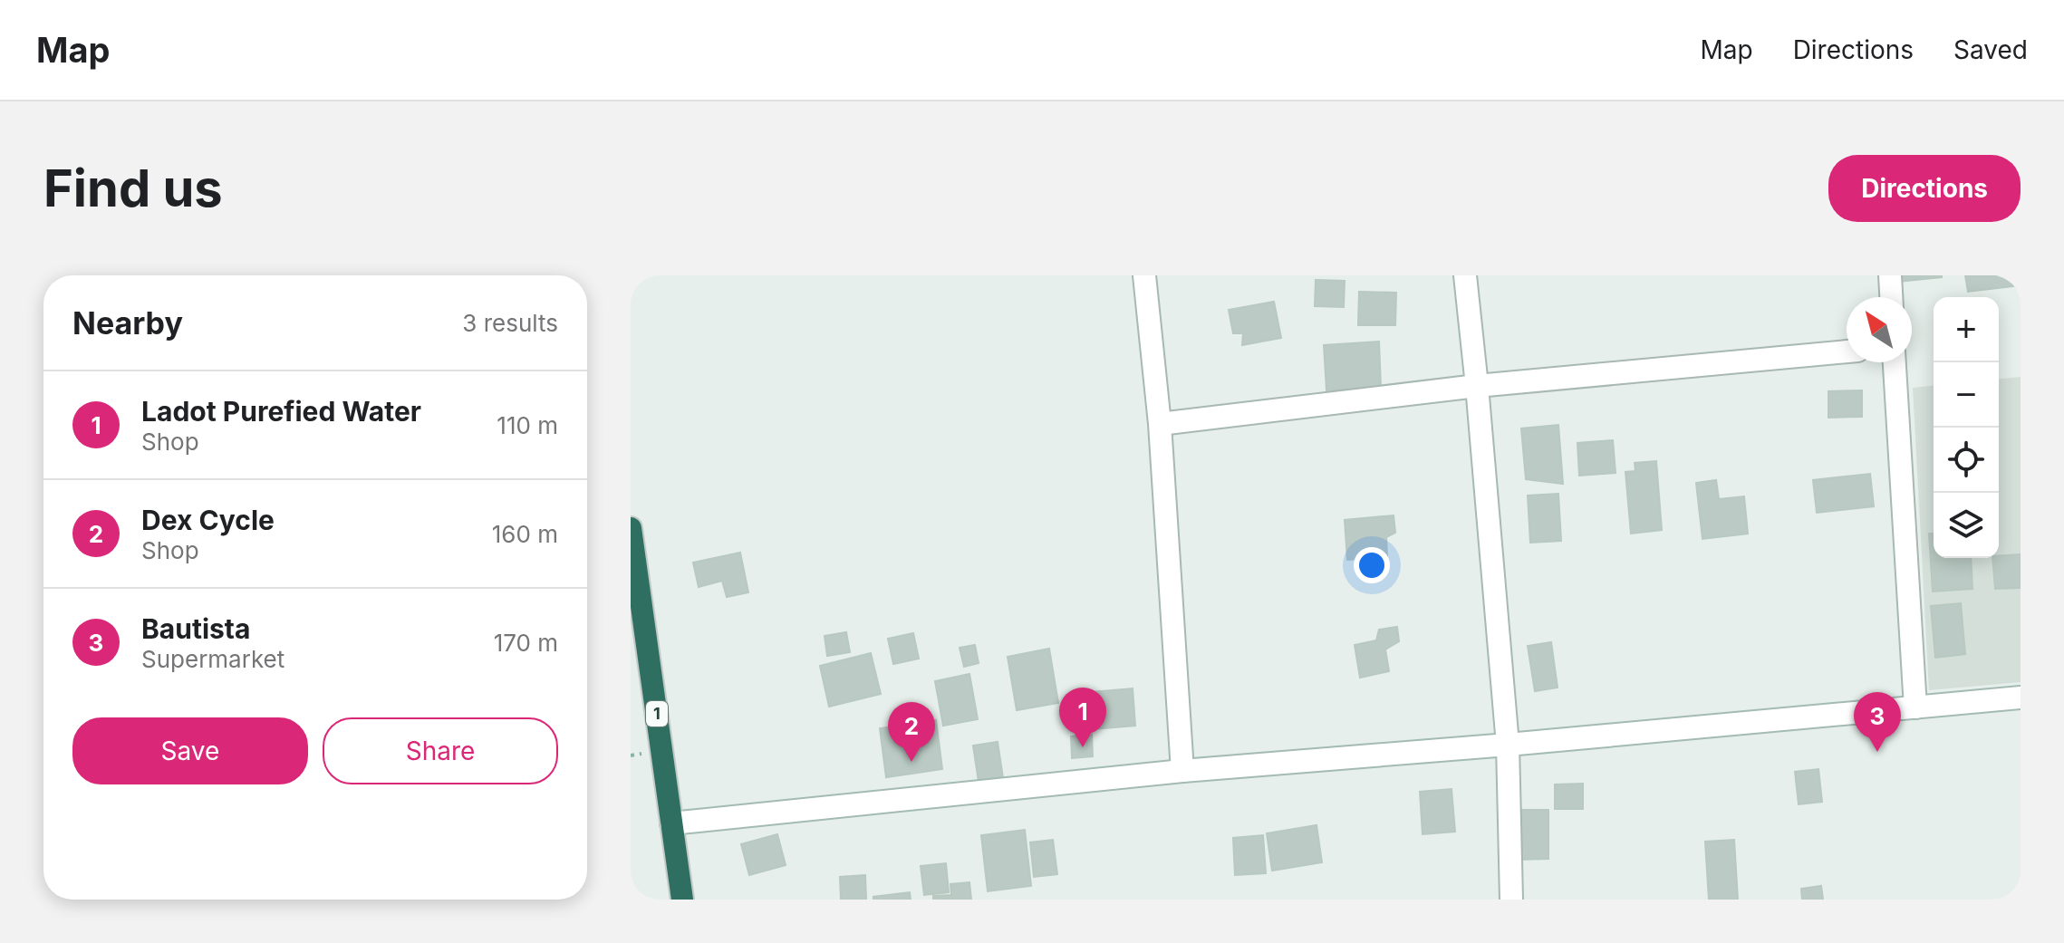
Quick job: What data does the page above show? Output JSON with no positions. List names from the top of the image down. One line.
{"streets":{"highway":["1"]},"north":"top left","page":{"header":"Map","nav":["Map","Directions","Saved"],"buttons":["Directions",["Save","Share"]],"title":"Find us","heading":["Nearby","3 results"],"map_buttons":["+","−"],"list":[{"mark":"1","name":"Ladot Purefied Water","note":"Shop","value":"110 m"},{"mark":"2","name":"Dex Cycle","note":"Shop","value":"160 m"},{"mark":"3","name":"Bautista","note":"Supermarket","value":"170 m"}],"pins":["1","3","2"]}}
